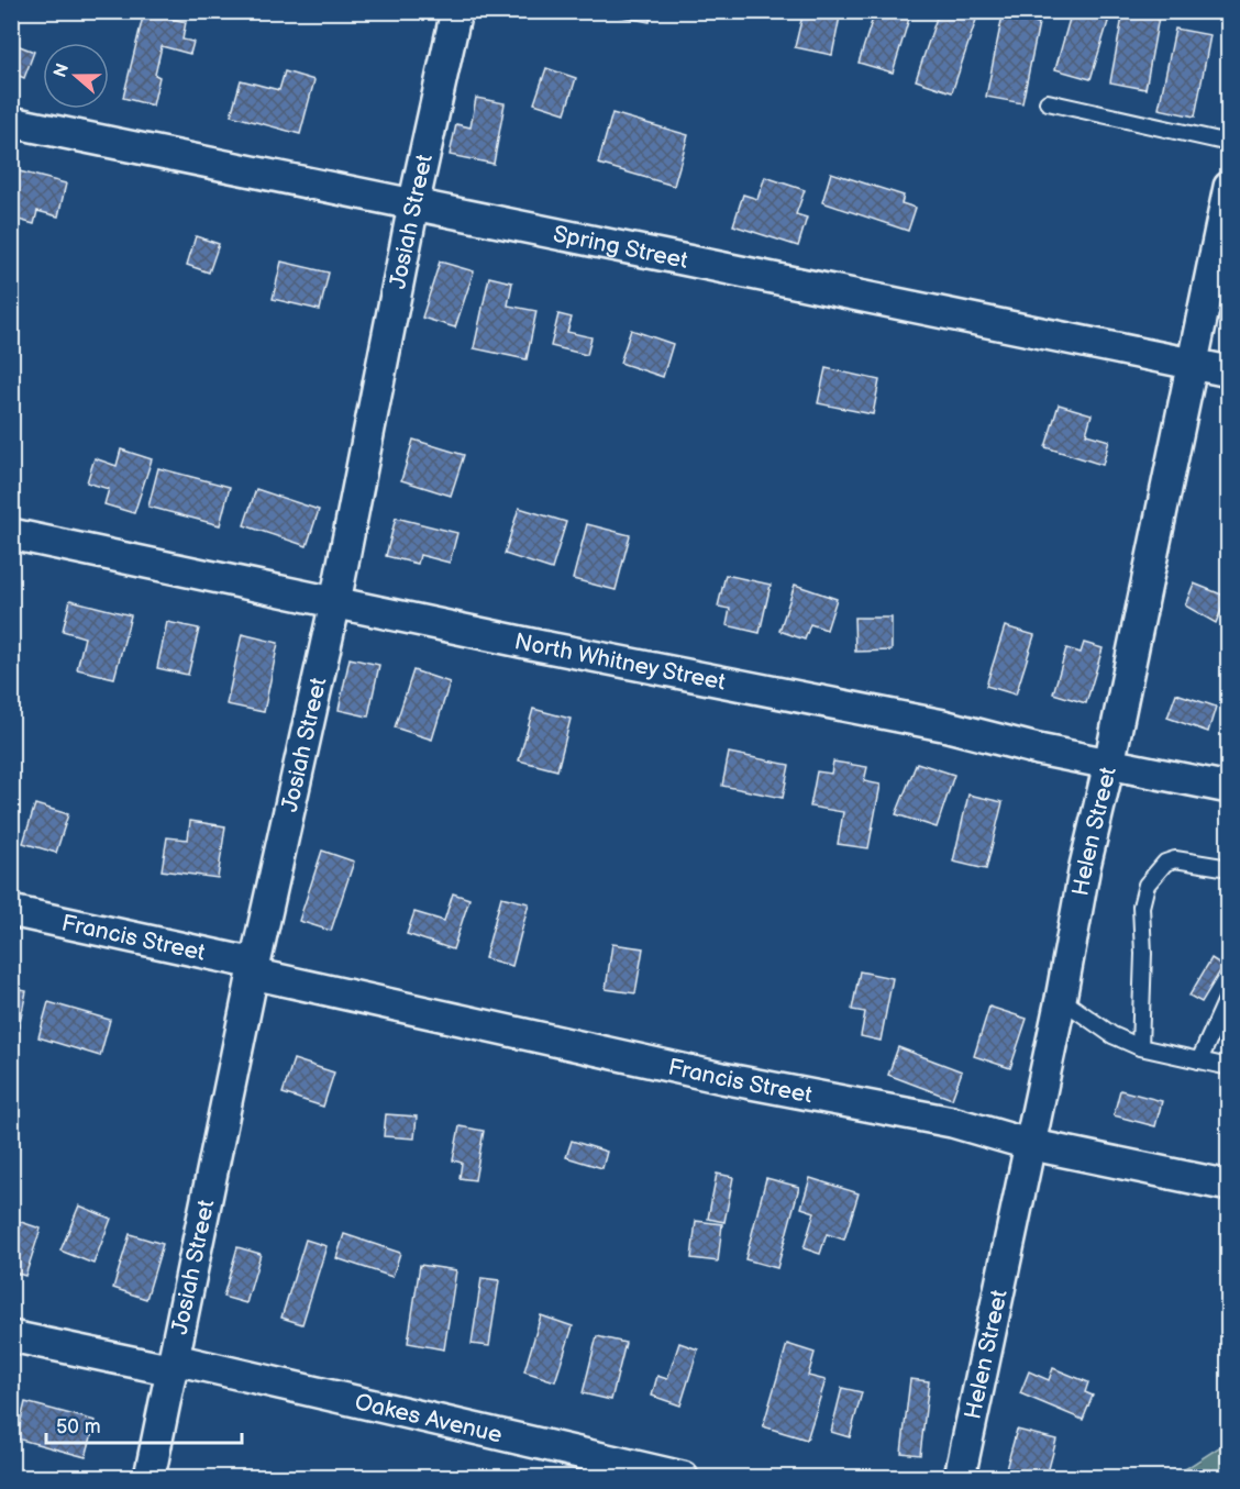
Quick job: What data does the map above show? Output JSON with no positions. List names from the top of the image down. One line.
{"streets":{"street":["Josiah Street","Spring Street","North Whitney Street","Helen Street","Francis Street","Oakes Avenue"]},"crossings":[["Josiah Street","Spring Street"],["Josiah Street","North Whitney Street"],["Josiah Street","Francis Street"],["Josiah Street","Oakes Avenue"],["Spring Street","Helen Street"],["North Whitney Street","Helen Street"],["Helen Street","Francis Street"]],"scale_bar":"50 m","north":"left"}
